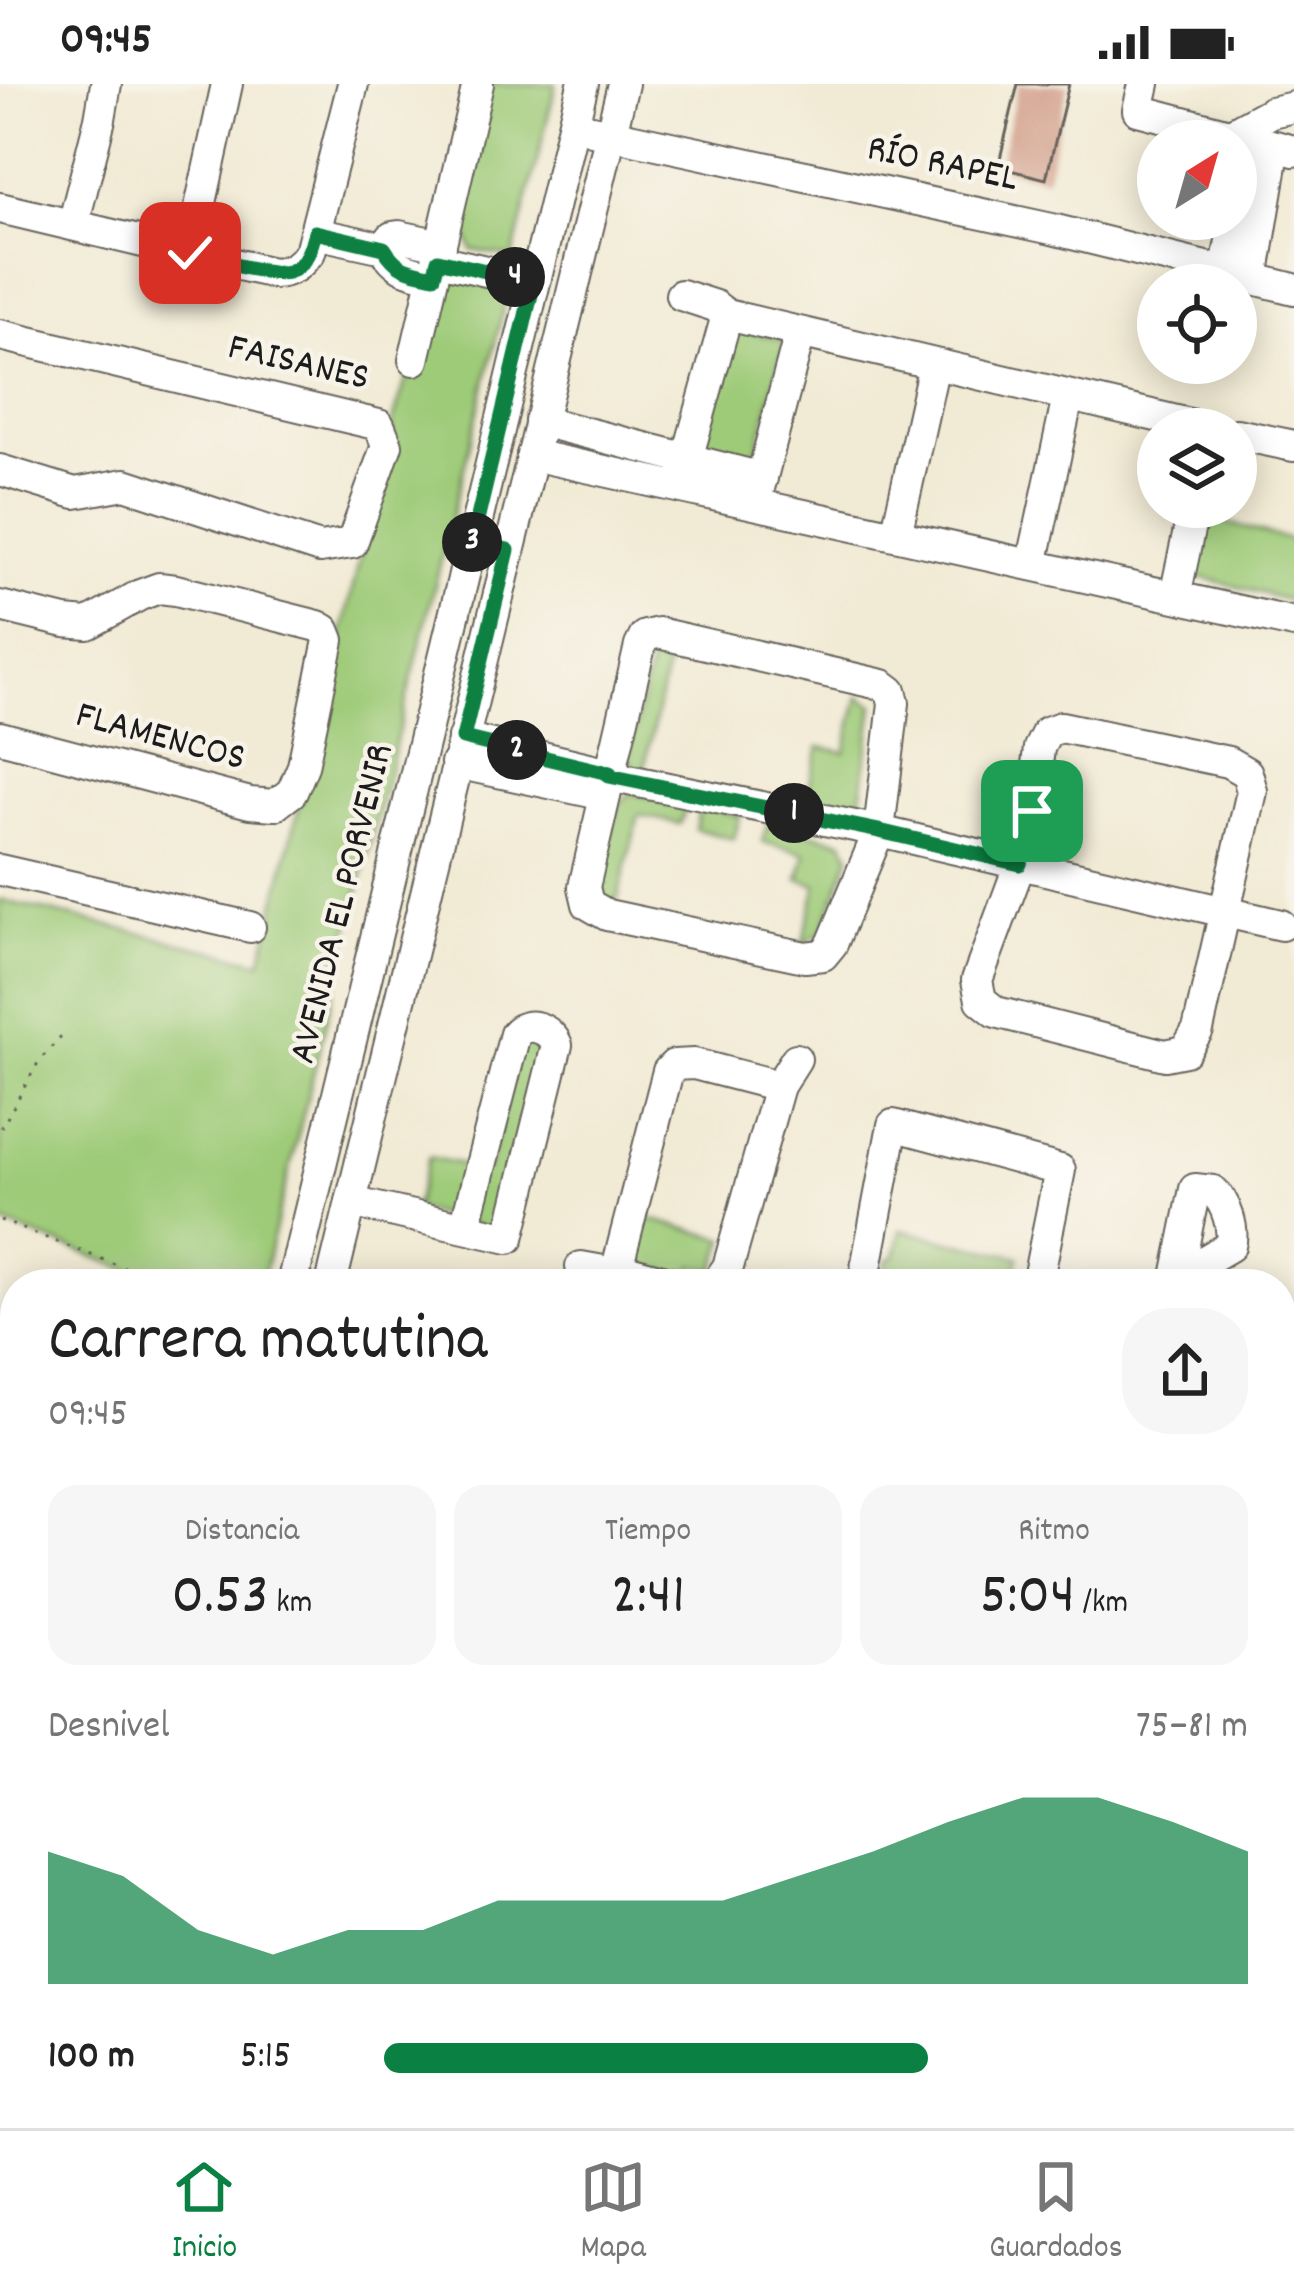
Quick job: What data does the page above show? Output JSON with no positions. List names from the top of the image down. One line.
{"streets":{"street":["RÍO RAPEL","FAISANES","FLAMENCOS","AVENIDA EL PORVENIR"]},"crossings":[["RÍO RAPEL","AVENIDA EL PORVENIR"]],"north":"top right","page":{"status":"09:45","pins":["4","3","2","1"],"heading":["Carrera matutina","09:45"],"stats":[["Distancia","0.53 km"],["Tiempo","2:41"],["Ritmo","5:04 /km"]],"chart":["Desnivel","75–81 m"],"list":[{"name":"100 m","note":"5:15"}],"tabs":["Inicio","Mapa","Guardados"]}}
